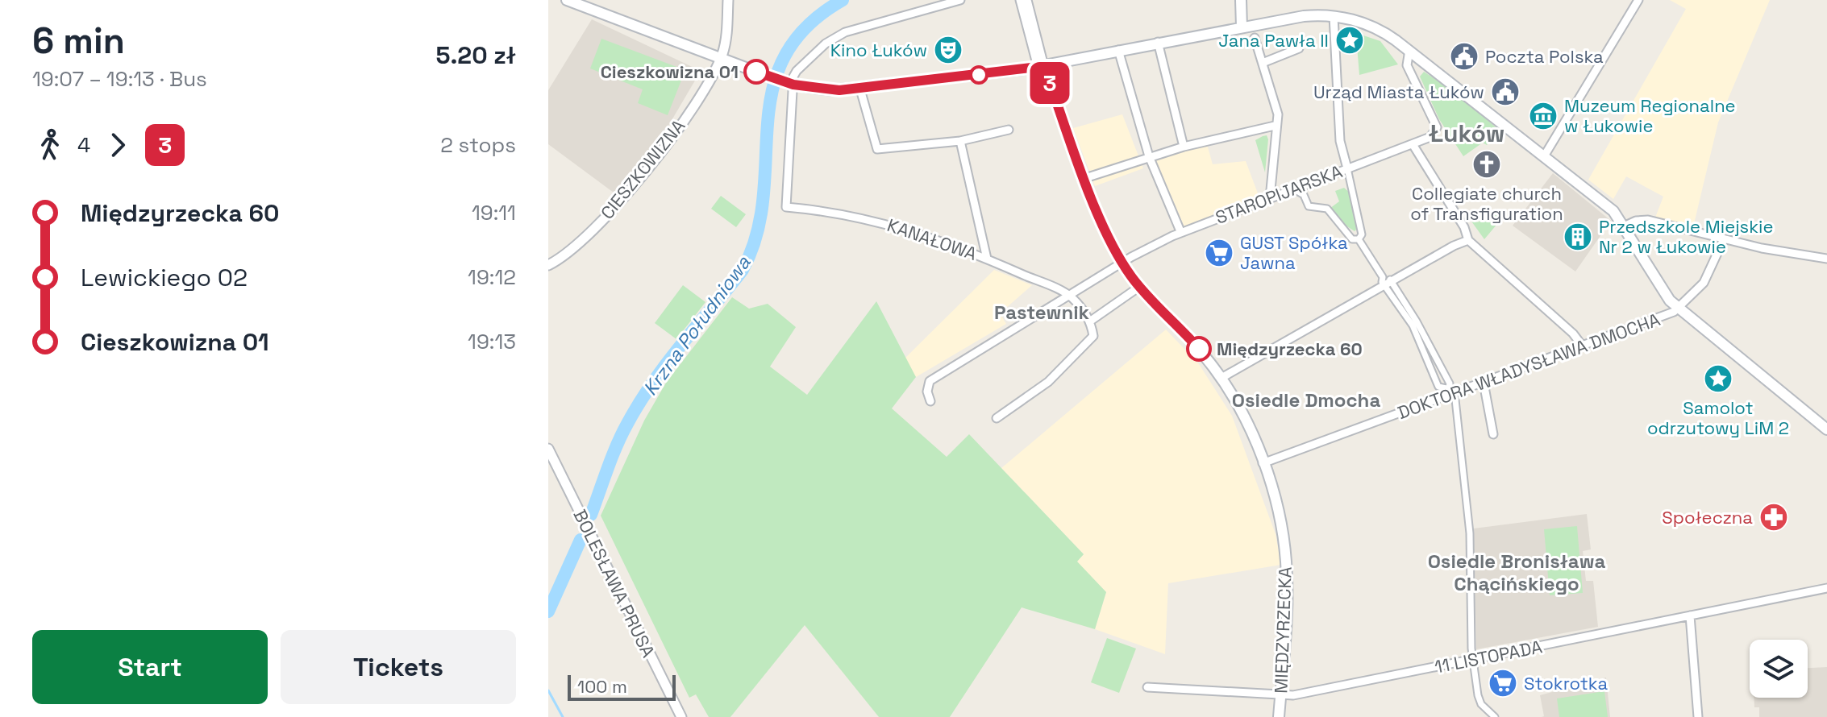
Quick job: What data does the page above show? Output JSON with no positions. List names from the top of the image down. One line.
{"streets":{"main road":["MIĘDZYRZECKA"],"street":["CIESZKOWIZNA","STAROPIJARSKA","KANAŁOWA","DOKTORA WŁADYSŁAWA DMOCHA","BOLESŁAWA PRUSA","11 LISTOPADA"]},"crossings":[["STAROPIJARSKA","MIĘDZYRZECKA"],["DOKTORA WŁADYSŁAWA DMOCHA","MIĘDZYRZECKA"],["MIĘDZYRZECKA","11 LISTOPADA"]],"districts":["Łuków","Pastewnik","Osiedle Dmocha","Osiedle Bronisława Chącińskiego"],"water":["Krzna Południowa"],"places":{"place":["Jana Pawła II","Samolot odrzutowy LiM 2"],"theatre":["Kino Łuków"],"public building":["Poczta Polska","Urząd Miasta Łuków"],"other":["Cieszkowizna 01","Międzyrzecka 60"],"museum":["Muzeum Regionalne w Łukowie"],"church":["Collegiate church of Transfiguration"],"building":["Przedszkole Miejskie Nr 2 w Łukowie"],"supermarket":["GUST Spółka Jawna","Stokrotka"],"pharmacy":["Społeczna"]},"lines":["bus line 3"],"scale_bar":"100 m","page":{"heading":["6 min","19:07 – 19:13 · Bus","5.20 zł"],"on_map":"3","legs":["4","3","2 stops"],"list":[{"name":"Międzyrzecka 60","value":"19:11"},{"name":"Lewickiego 02","value":"19:12"},{"name":"Cieszkowizna 01","value":"19:13"}],"buttons":["Start","Tickets"],"scale":"100 m"}}
